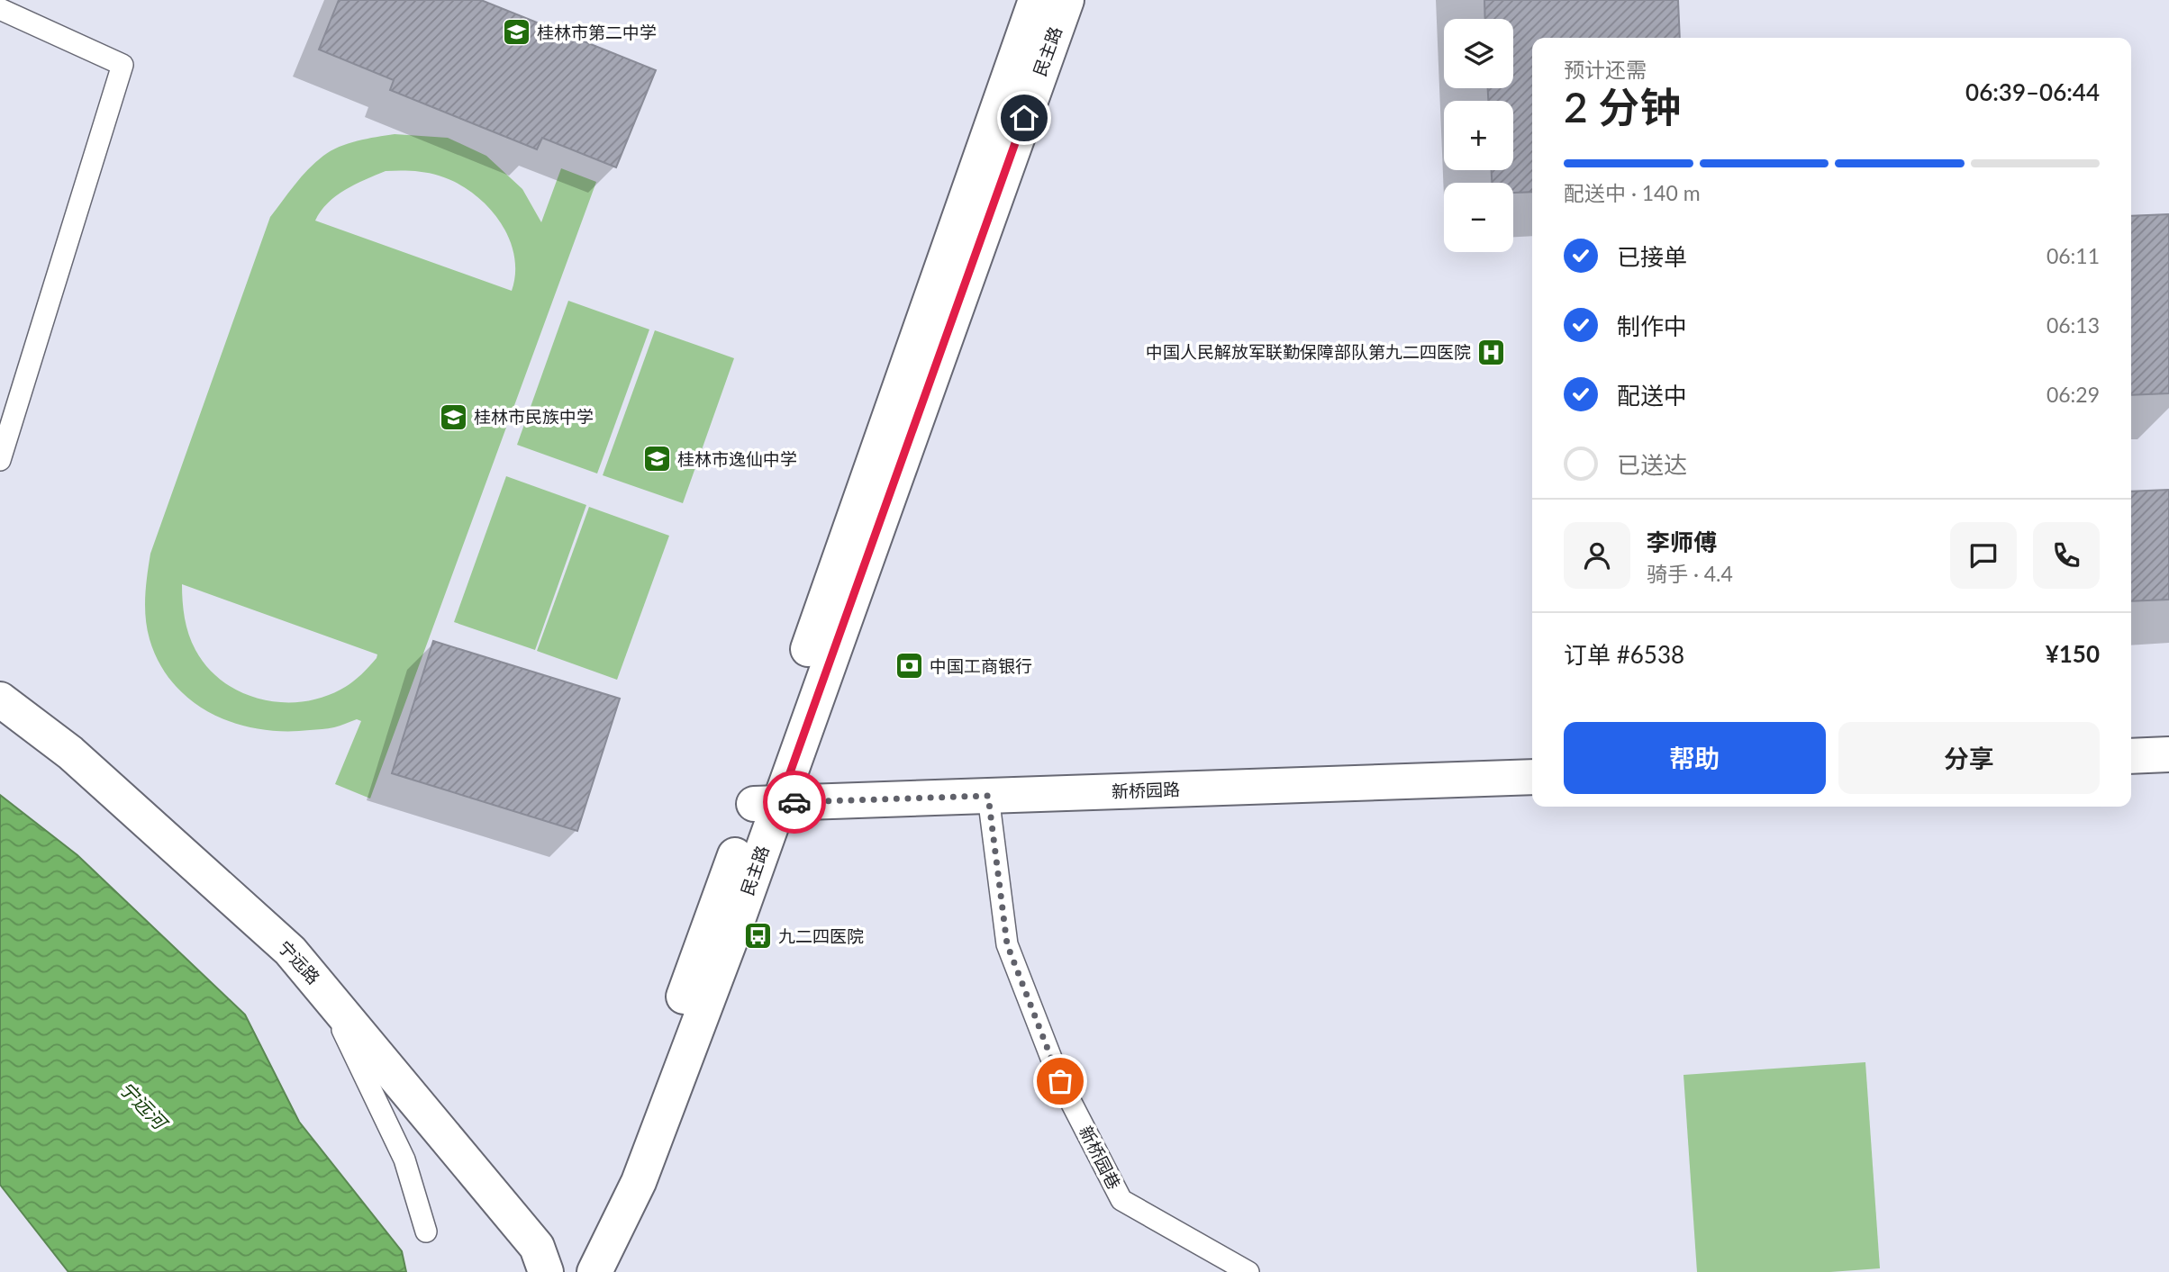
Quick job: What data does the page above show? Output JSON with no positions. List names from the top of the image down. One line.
{"streets":{"street":["民主路","新桥园路","宁远路"],"lane":["新桥园巷"]},"crossings":[["民主路","新桥园路"],["新桥园路","新桥园巷"]],"water":["宁远河"],"places":{"school or university":["桂林市第二中学","桂林市民族中学","桂林市逸仙中学"],"hospital":["中国人民解放军联勤保障部队第九二四医院"],"bank":["中国工商银行"],"bus stop":["九二四医院"]},"page":{"map_buttons":["+","−"],"heading":["2 分钟","预计还需","06:39–06:44"],"panel":["李师傅","骑手 · 4.4","订单 #6538","¥150"],"bar":"配送中 · 140 m","list":[["已接单","06:11"],["制作中","06:13"],["配送中","06:29"],"已送达"],"buttons":["帮助","分享"]}}
